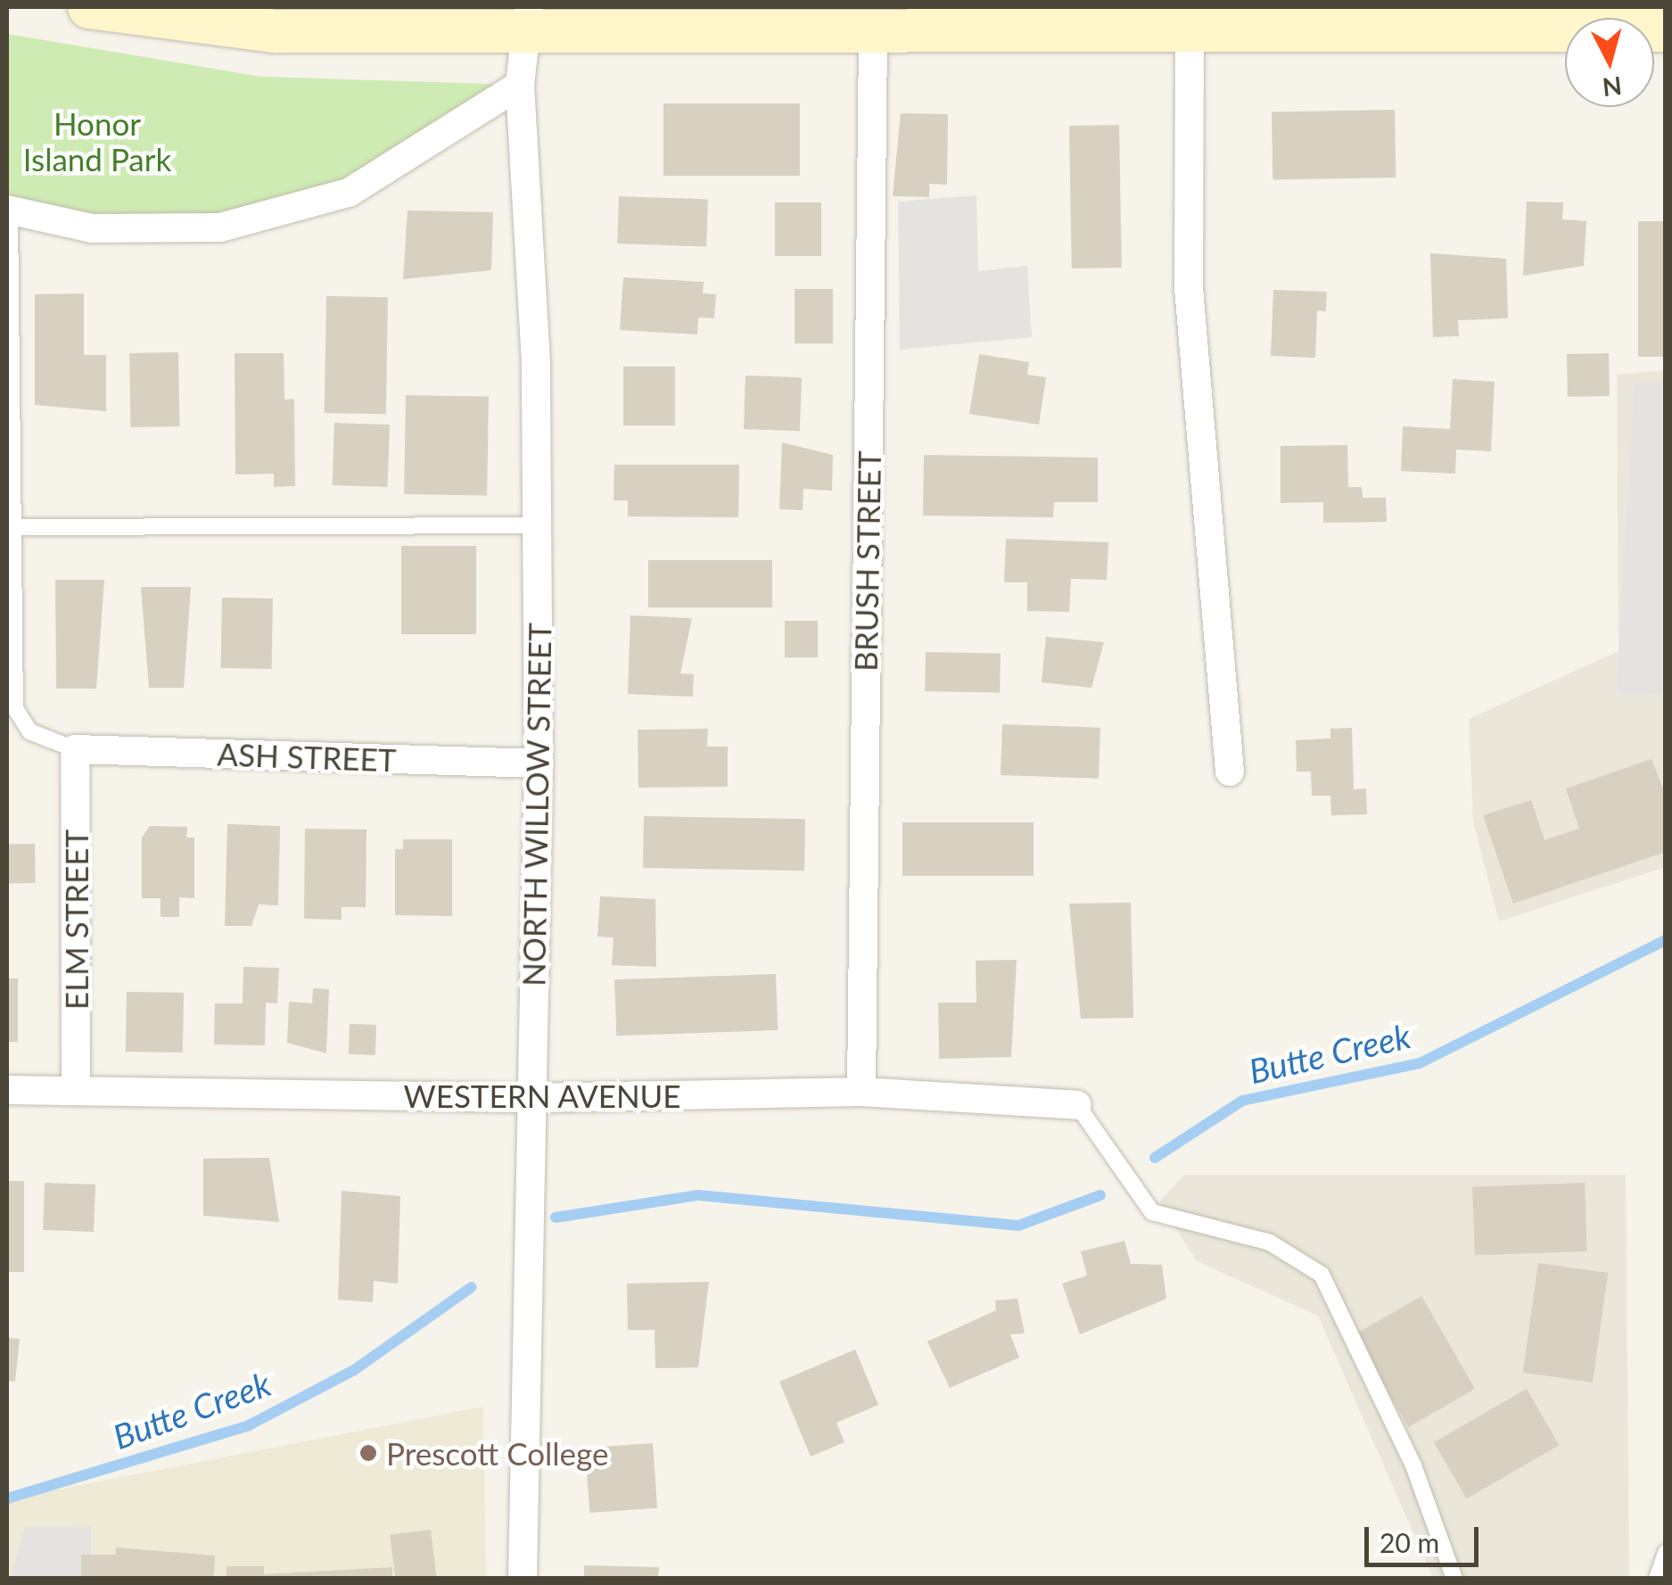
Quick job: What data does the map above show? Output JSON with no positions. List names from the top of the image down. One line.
{"streets":{"street":["BRUSH STREET","ASH STREET","NORTH WILLOW STREET","ELM STREET","WESTERN AVENUE"]},"crossings":[["BRUSH STREET","WESTERN AVENUE"],["ASH STREET","NORTH WILLOW STREET"],["ASH STREET","ELM STREET"],["NORTH WILLOW STREET","WESTERN AVENUE"],["ELM STREET","WESTERN AVENUE"]],"water":["Butte Creek"],"parks":["Honor Island Park"],"places":["Prescott College"],"scale_bar":"20 m","north":"bottom"}
